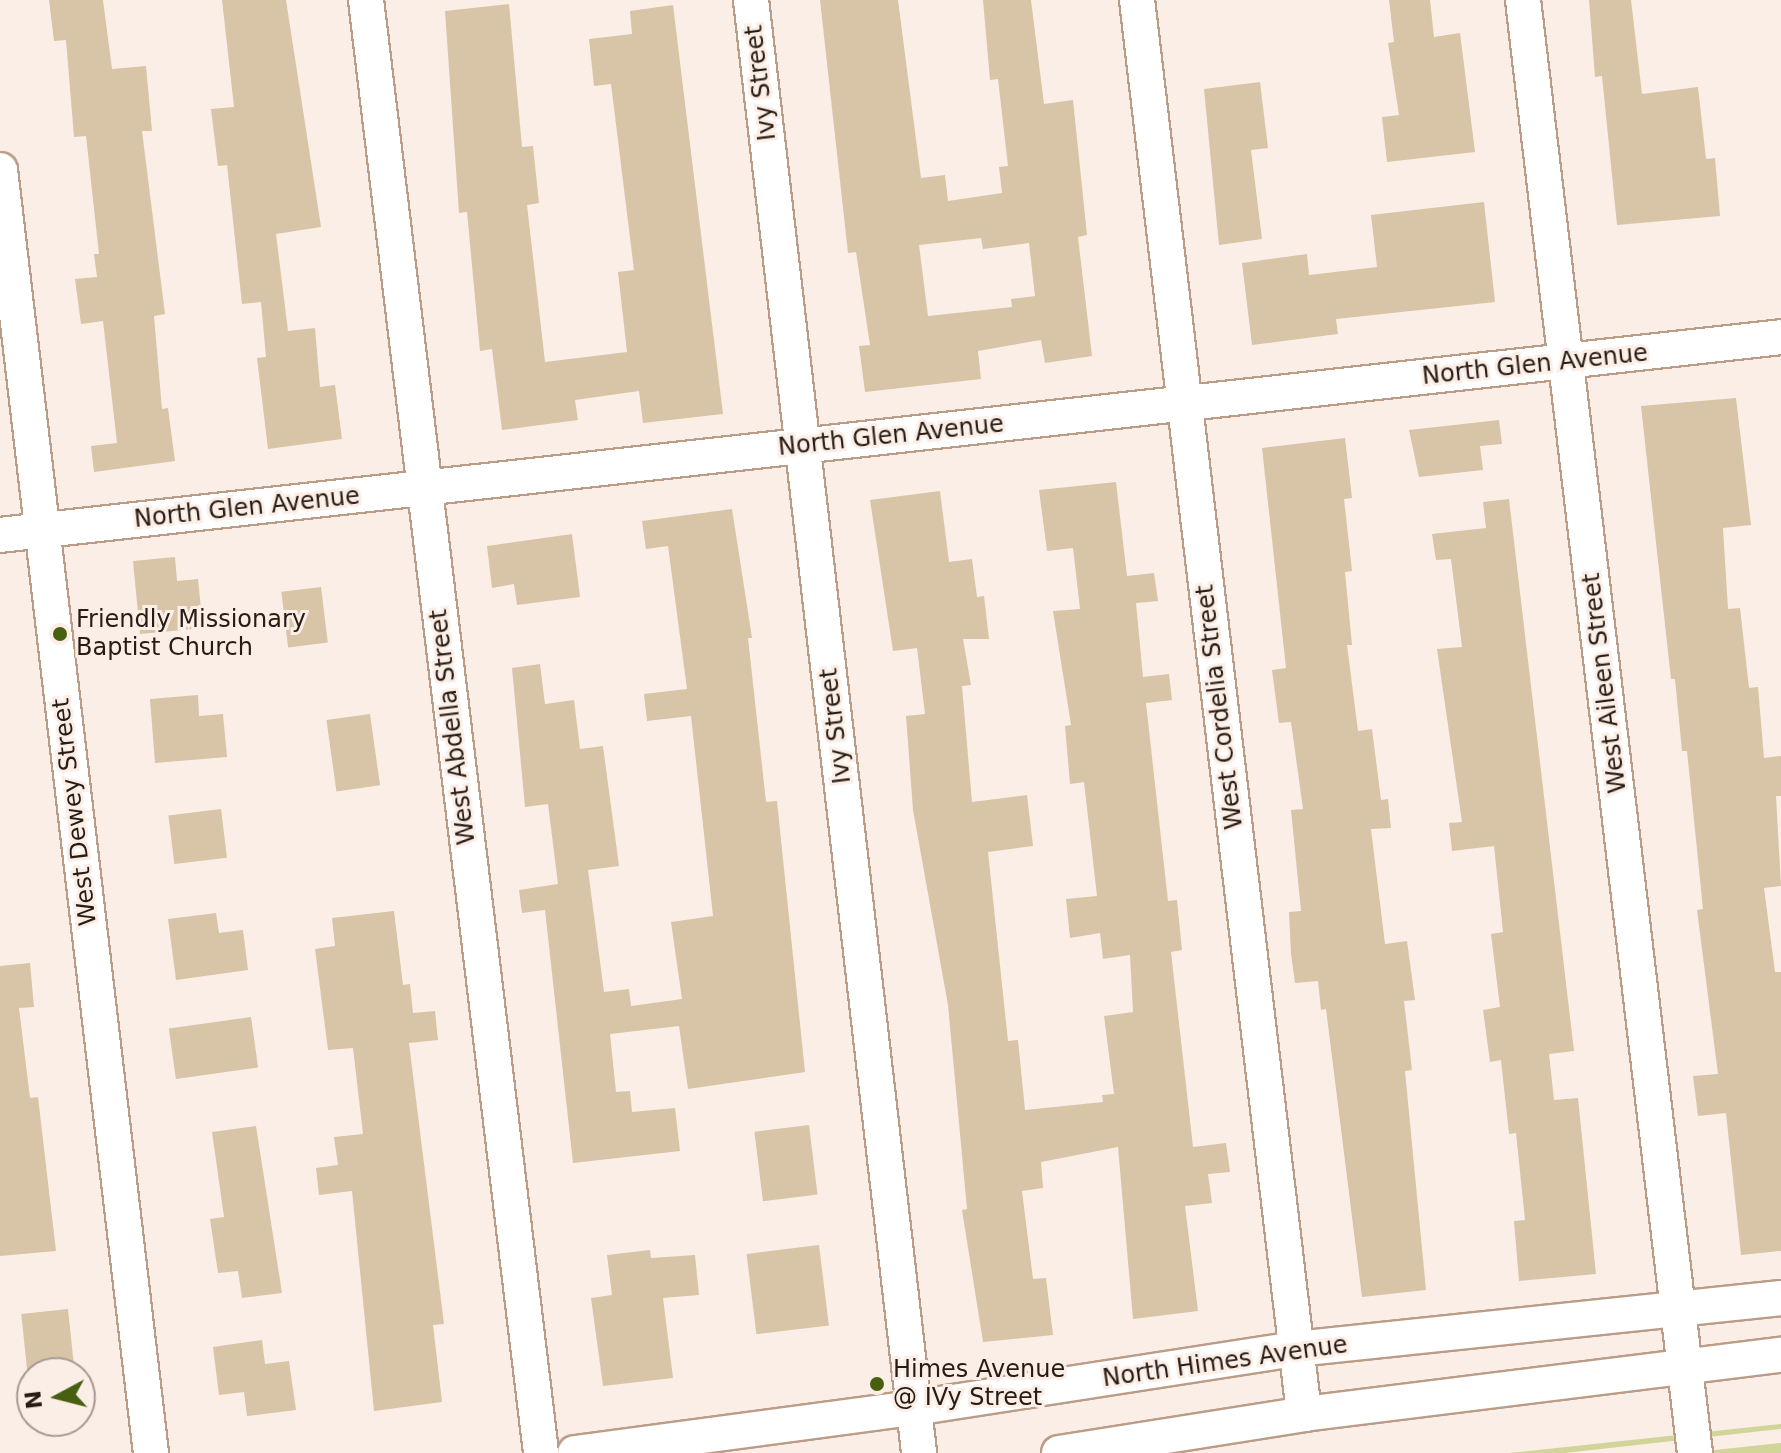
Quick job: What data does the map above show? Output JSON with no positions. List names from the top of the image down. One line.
{"streets":{"street":["Ivy Street","North Glen Avenue","West Aileen Street","West Cordelia Street","West Abdella Street","West Dewey Street","North Himes Avenue"]},"crossings":[["Ivy Street","North Glen Avenue"],["Ivy Street","North Himes Avenue"],["North Glen Avenue","West Aileen Street"],["North Glen Avenue","West Cordelia Street"],["North Glen Avenue","West Abdella Street"],["North Glen Avenue","West Dewey Street"],["West Aileen Street","North Himes Avenue"],["West Cordelia Street","North Himes Avenue"]],"places":["Friendly Missionary Baptist Church","Himes Avenue @ IVy Street"],"north":"left"}
